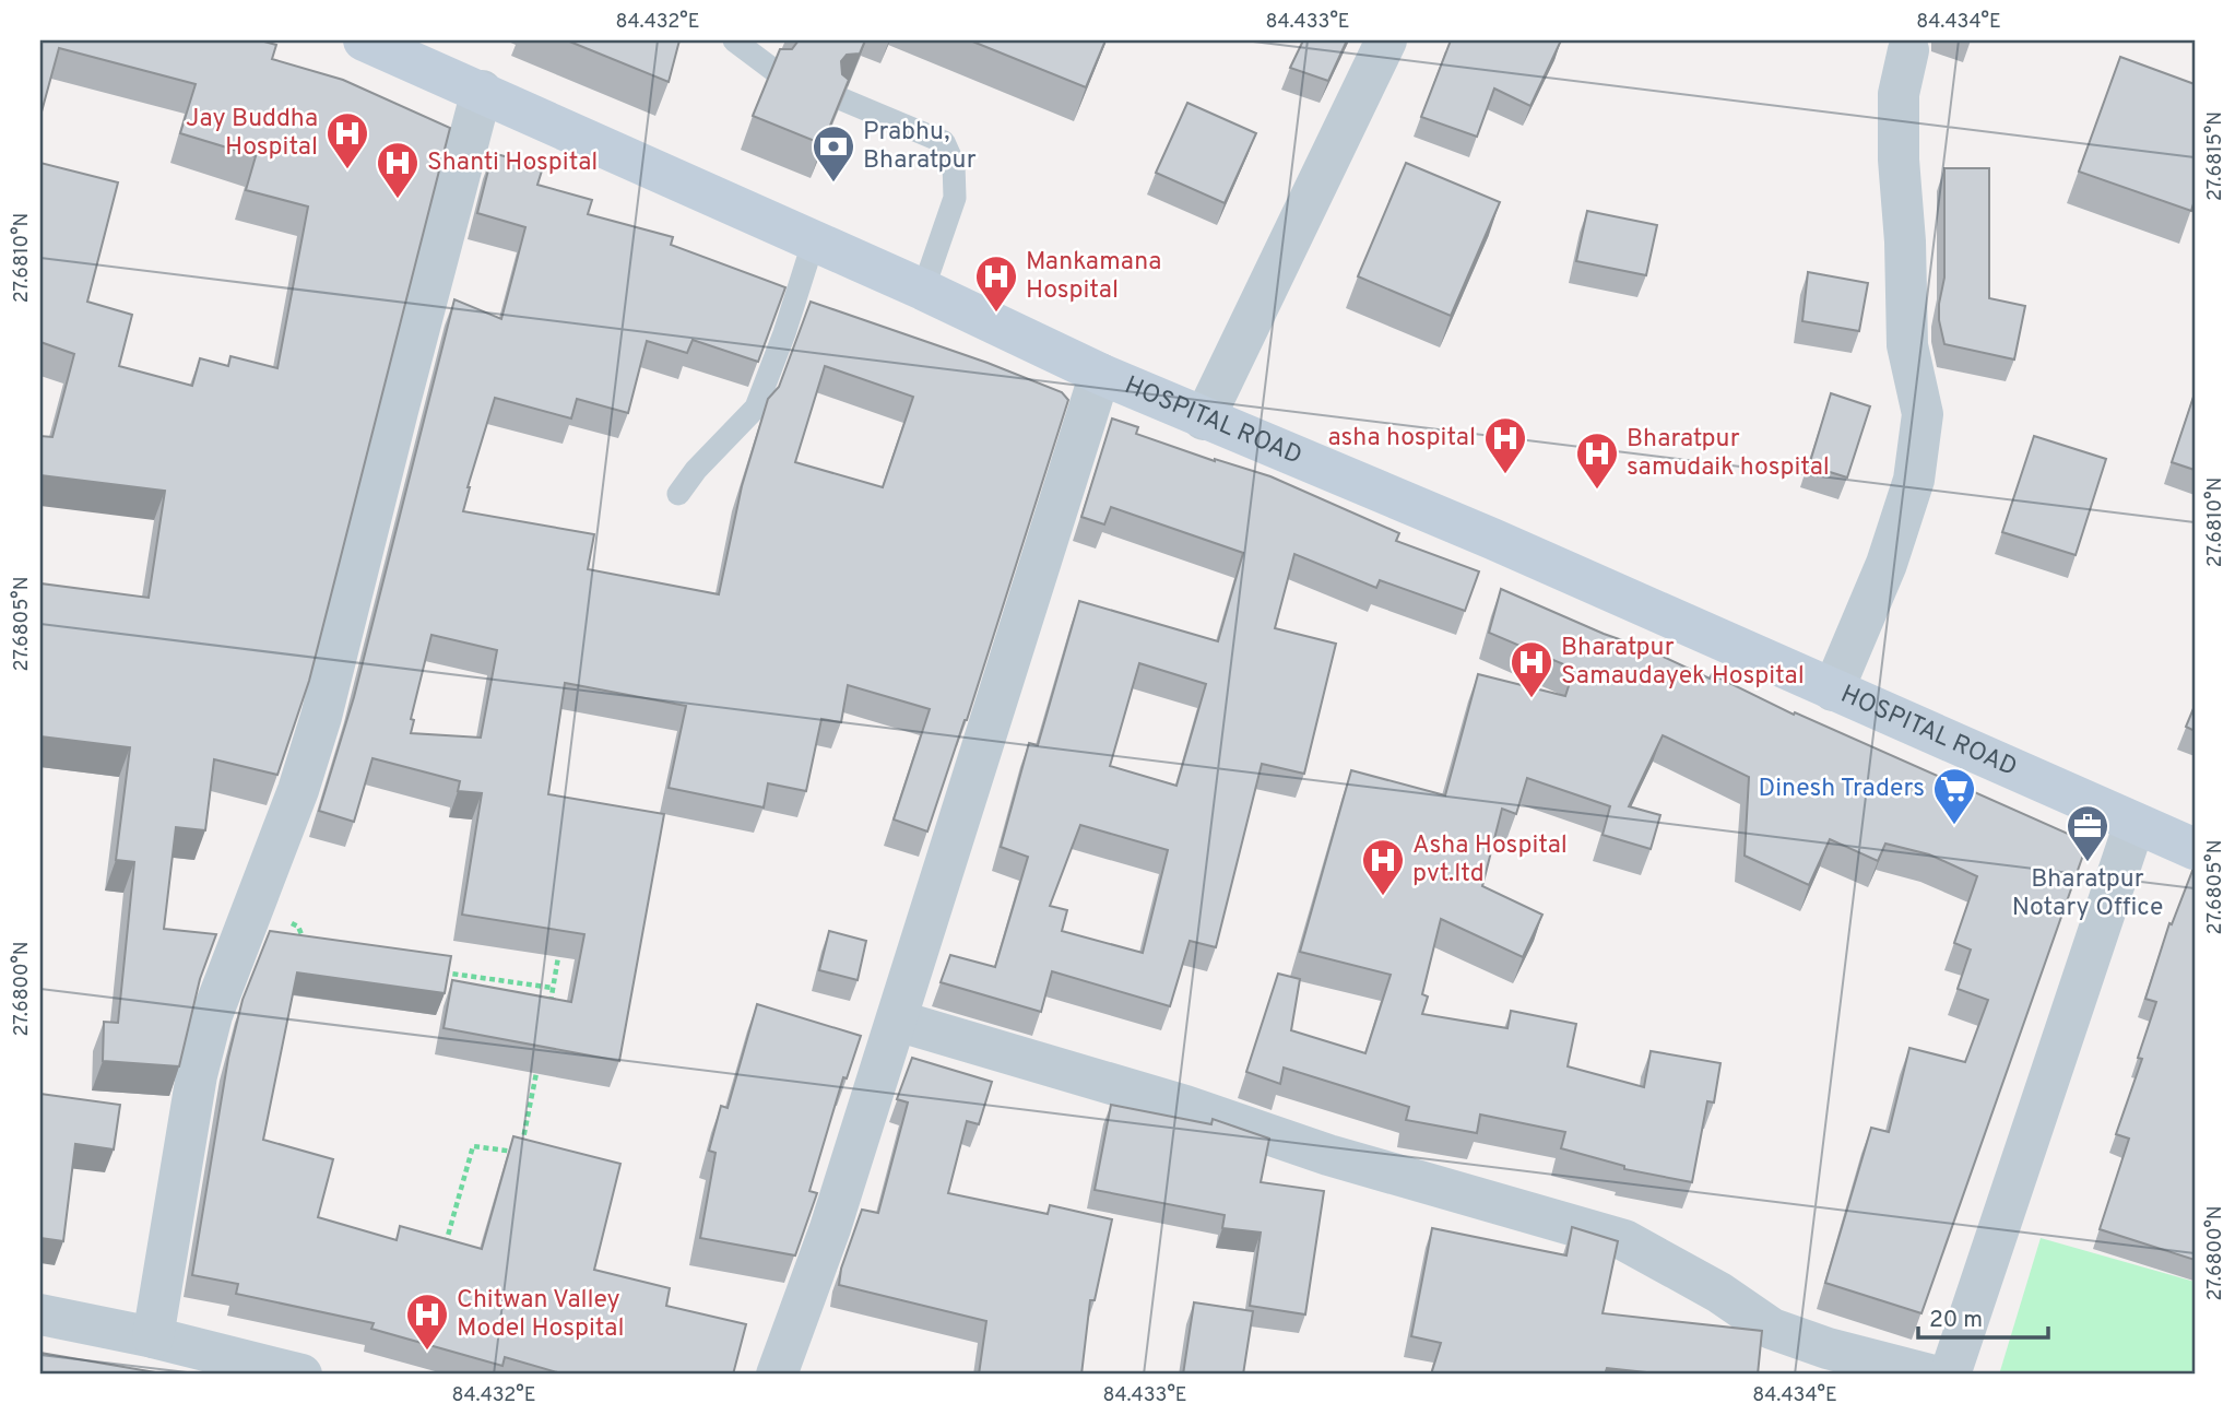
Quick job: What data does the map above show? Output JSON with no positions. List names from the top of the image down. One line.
{"streets":{"street":["HOSPITAL ROAD"]},"places":{"hospital":["Jay Buddha Hospital","Shanti Hospital","Mankamana Hospital","asha hospital","Bharatpur samudaik hospital","Bharatpur Samaudayek Hospital","Asha Hospital pvt.ltd","Chitwan Valley Model Hospital"],"bank":["Prabhu, Bharatpur"],"supermarket":["Dinesh Traders"],"office":["Bharatpur Notary Office"]},"scale_bar":"20 m","coordinates":["84.432°E","84.433°E","84.434°E","27.6815°N","27.6810°N","27.6805°N","27.6800°N"]}
